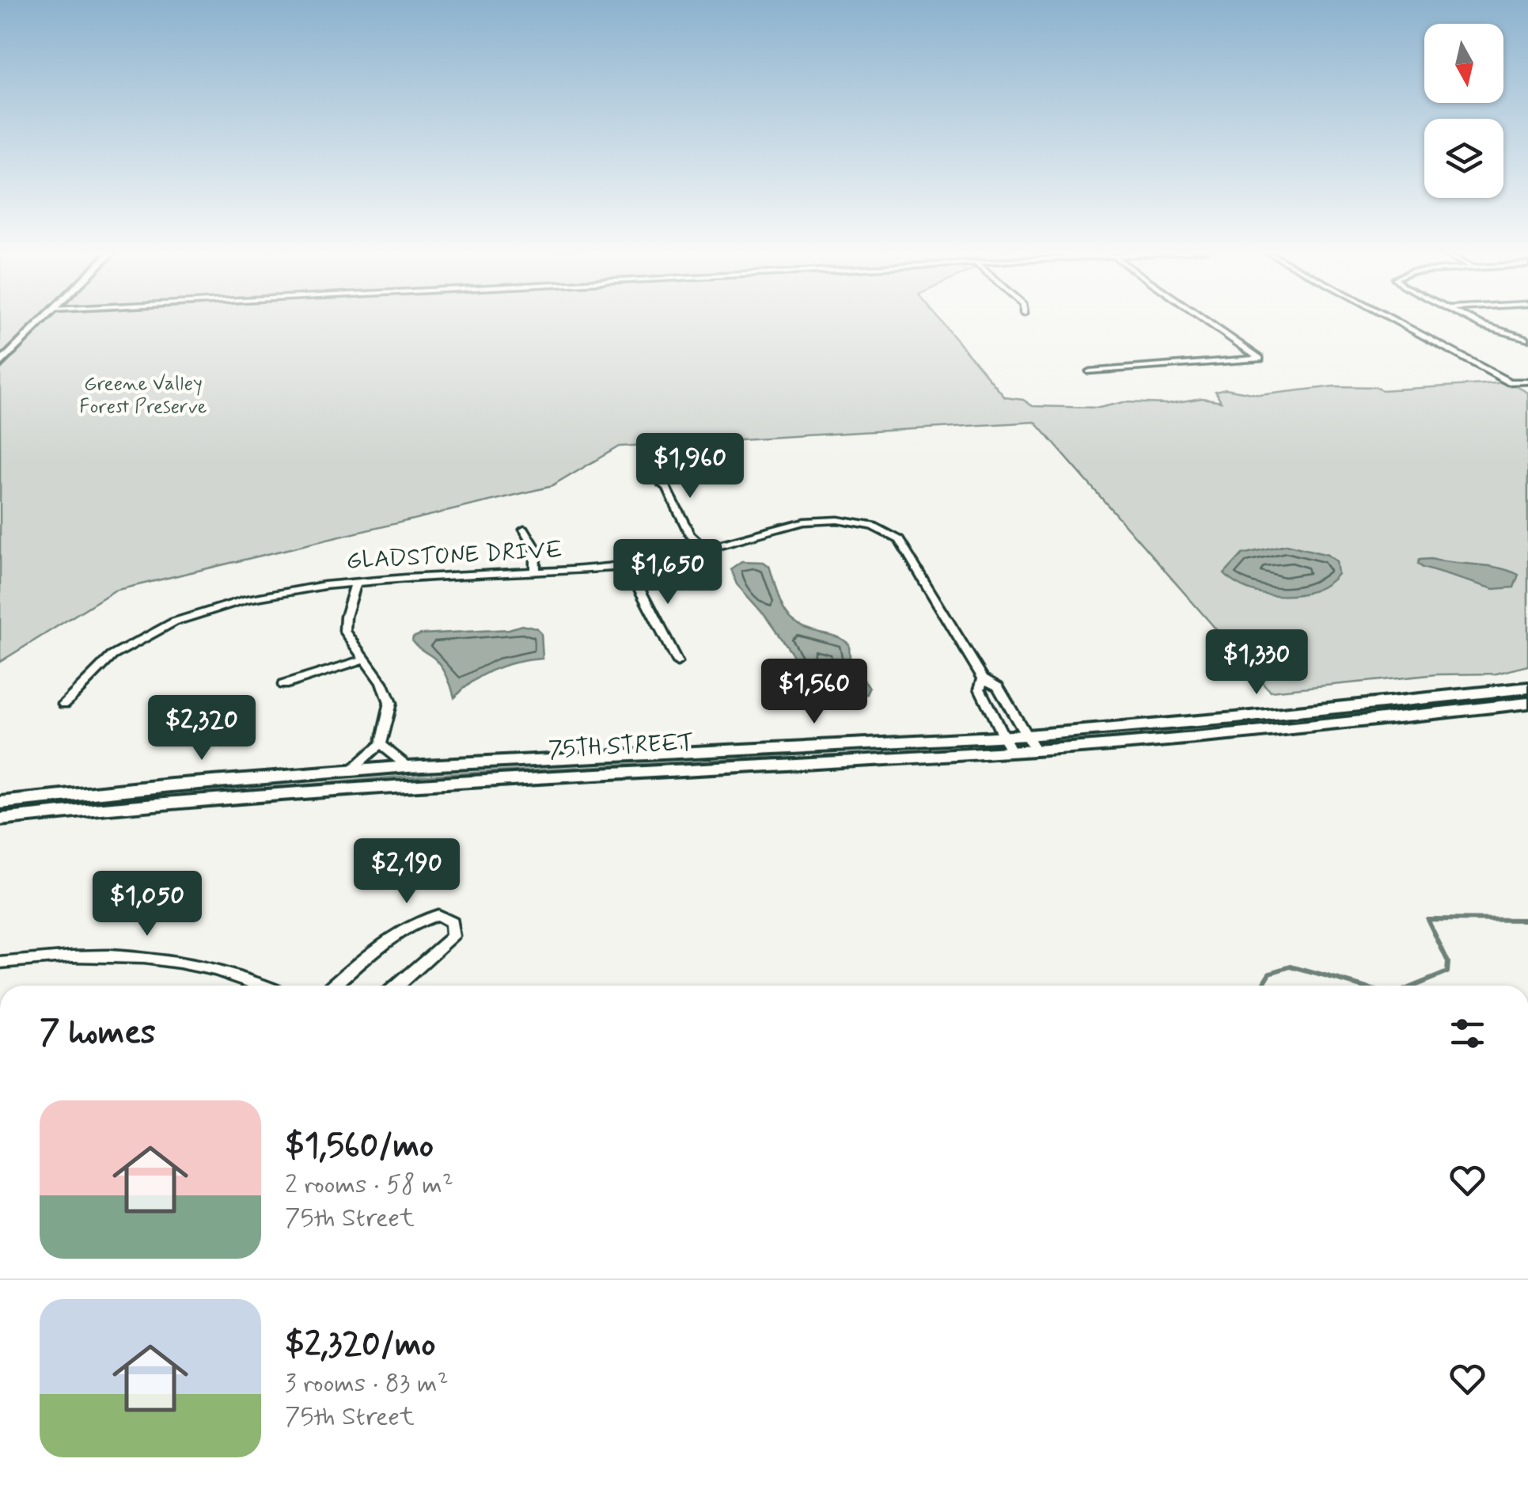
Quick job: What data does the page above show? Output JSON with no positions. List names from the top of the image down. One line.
{"streets":{"main road":["75TH STREET"],"street":["GLADSTONE DRIVE"]},"crossings":[["GLADSTONE DRIVE","75TH STREET"]],"parks":["Greene Valley Forest Preserve"],"north":"bottom","page":{"price":["$1,960","$1,650","$1,330","$1,560","$2,320","$2,190","$1,050"],"heading":"7 homes","list":[{"name":"$1,560/mo","note":"2 rooms · 58 m² · 75th Street"},{"name":"$2,320/mo","note":"3 rooms · 83 m² · 75th Street"}]}}
